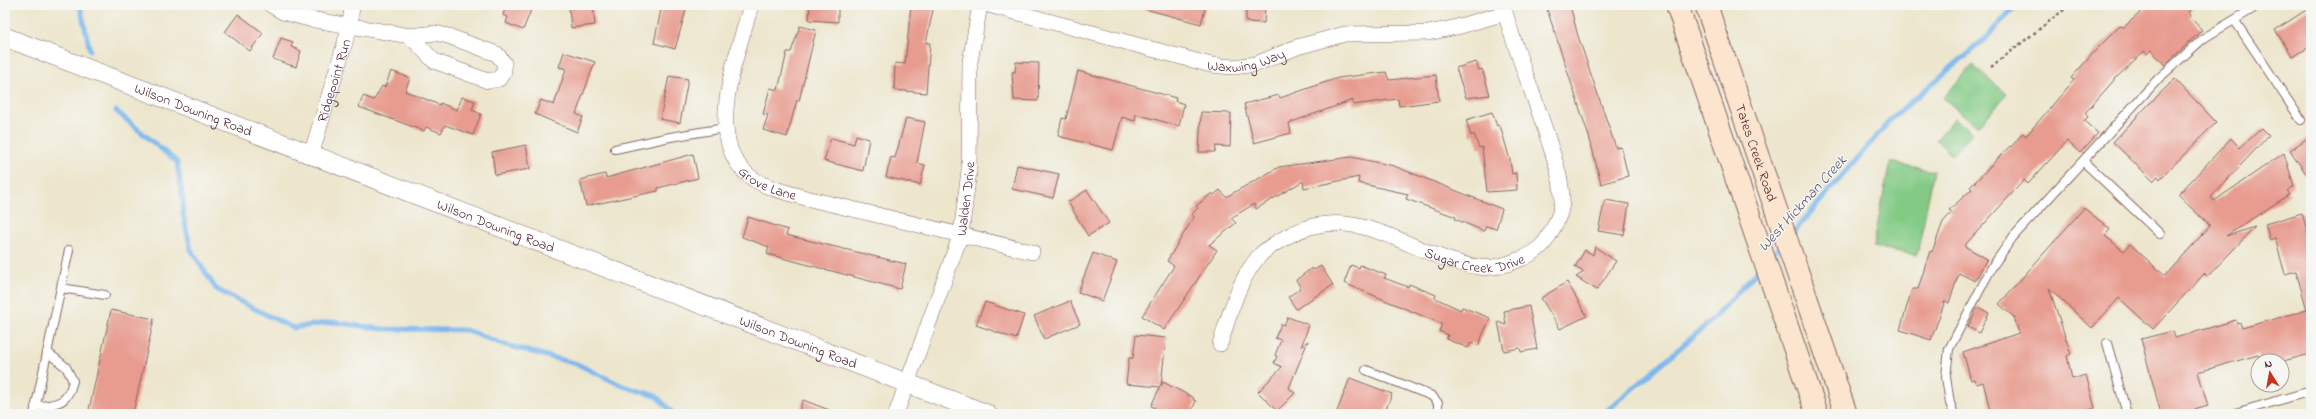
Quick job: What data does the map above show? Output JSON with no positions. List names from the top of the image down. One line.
{"streets":{"main road":["Tates Creek Road"],"street":["Waxwing Way","Ridgepoint Run","Wilson Downing Road","Grove Lane","Walden Drive","Sugar Creek Drive"]},"crossings":[["Waxwing Way","Sugar Creek Drive"],["Ridgepoint Run","Wilson Downing Road"],["Wilson Downing Road","Walden Drive"],["Grove Lane","Walden Drive"]],"water":["West Hickman Creek"],"north":"top"}
